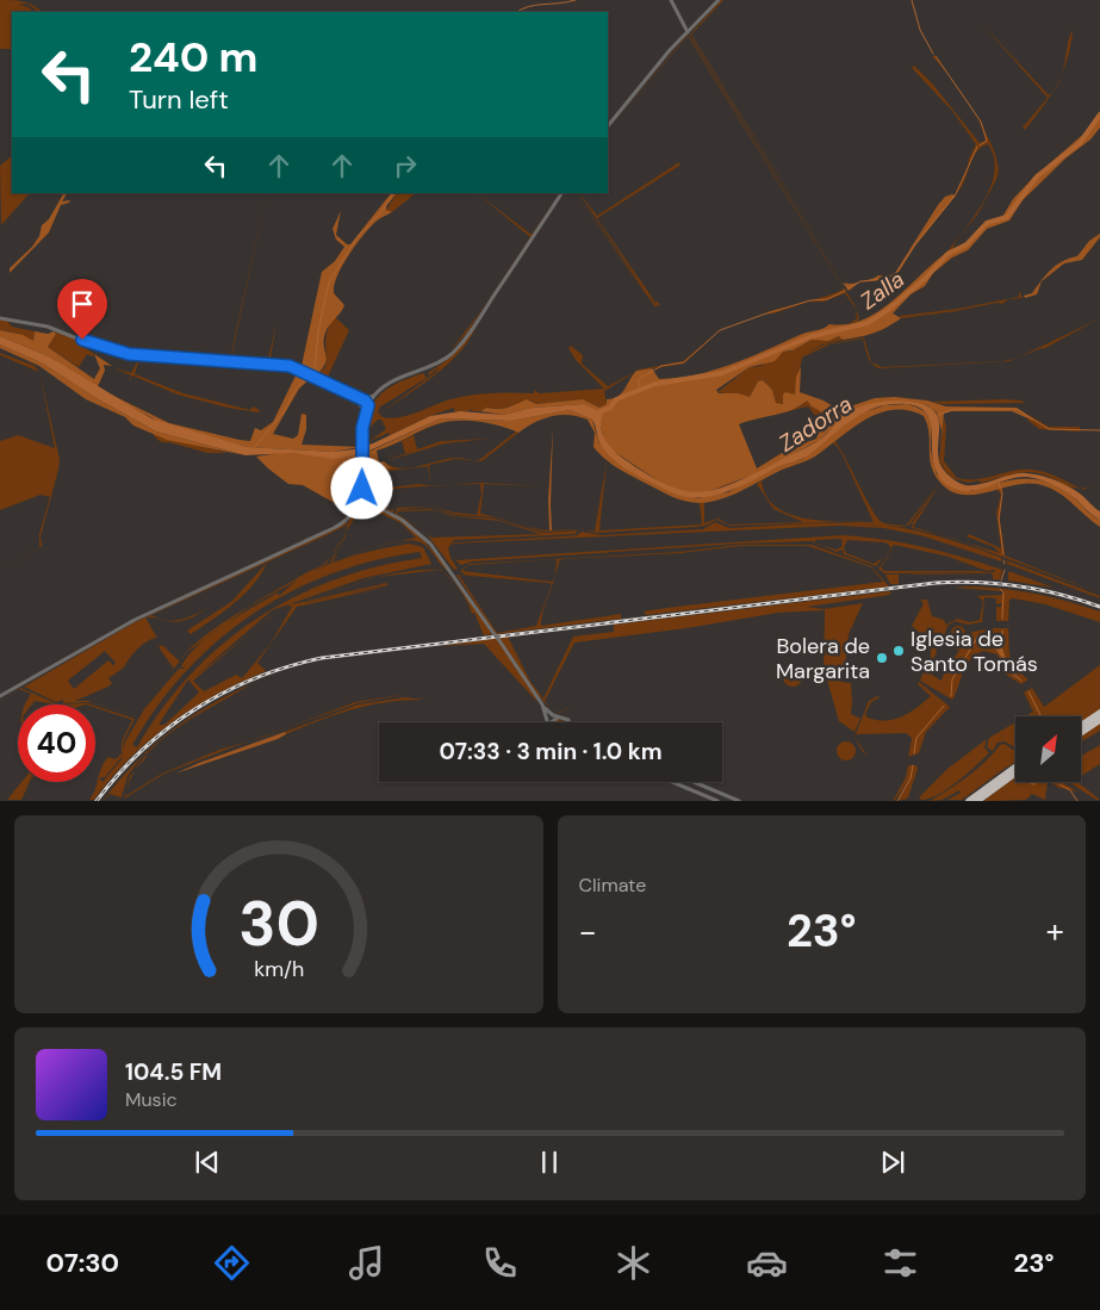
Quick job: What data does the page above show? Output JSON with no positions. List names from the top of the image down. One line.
{"water":["Zalla","Zadorra"],"places":["Iglesia de Santo Tomás","Bolera de Margarita"],"north":"top right","page":{"turn":["240 m","Turn left"],"limit":"40","trip":"07:33 · 3 min · 1.0 km","tile":"Climate","heat":["−","23°","+"],"song":["104.5 FM","Music"],"tabs":["07:30","23°"],"gauge":["30","km/h"]}}
